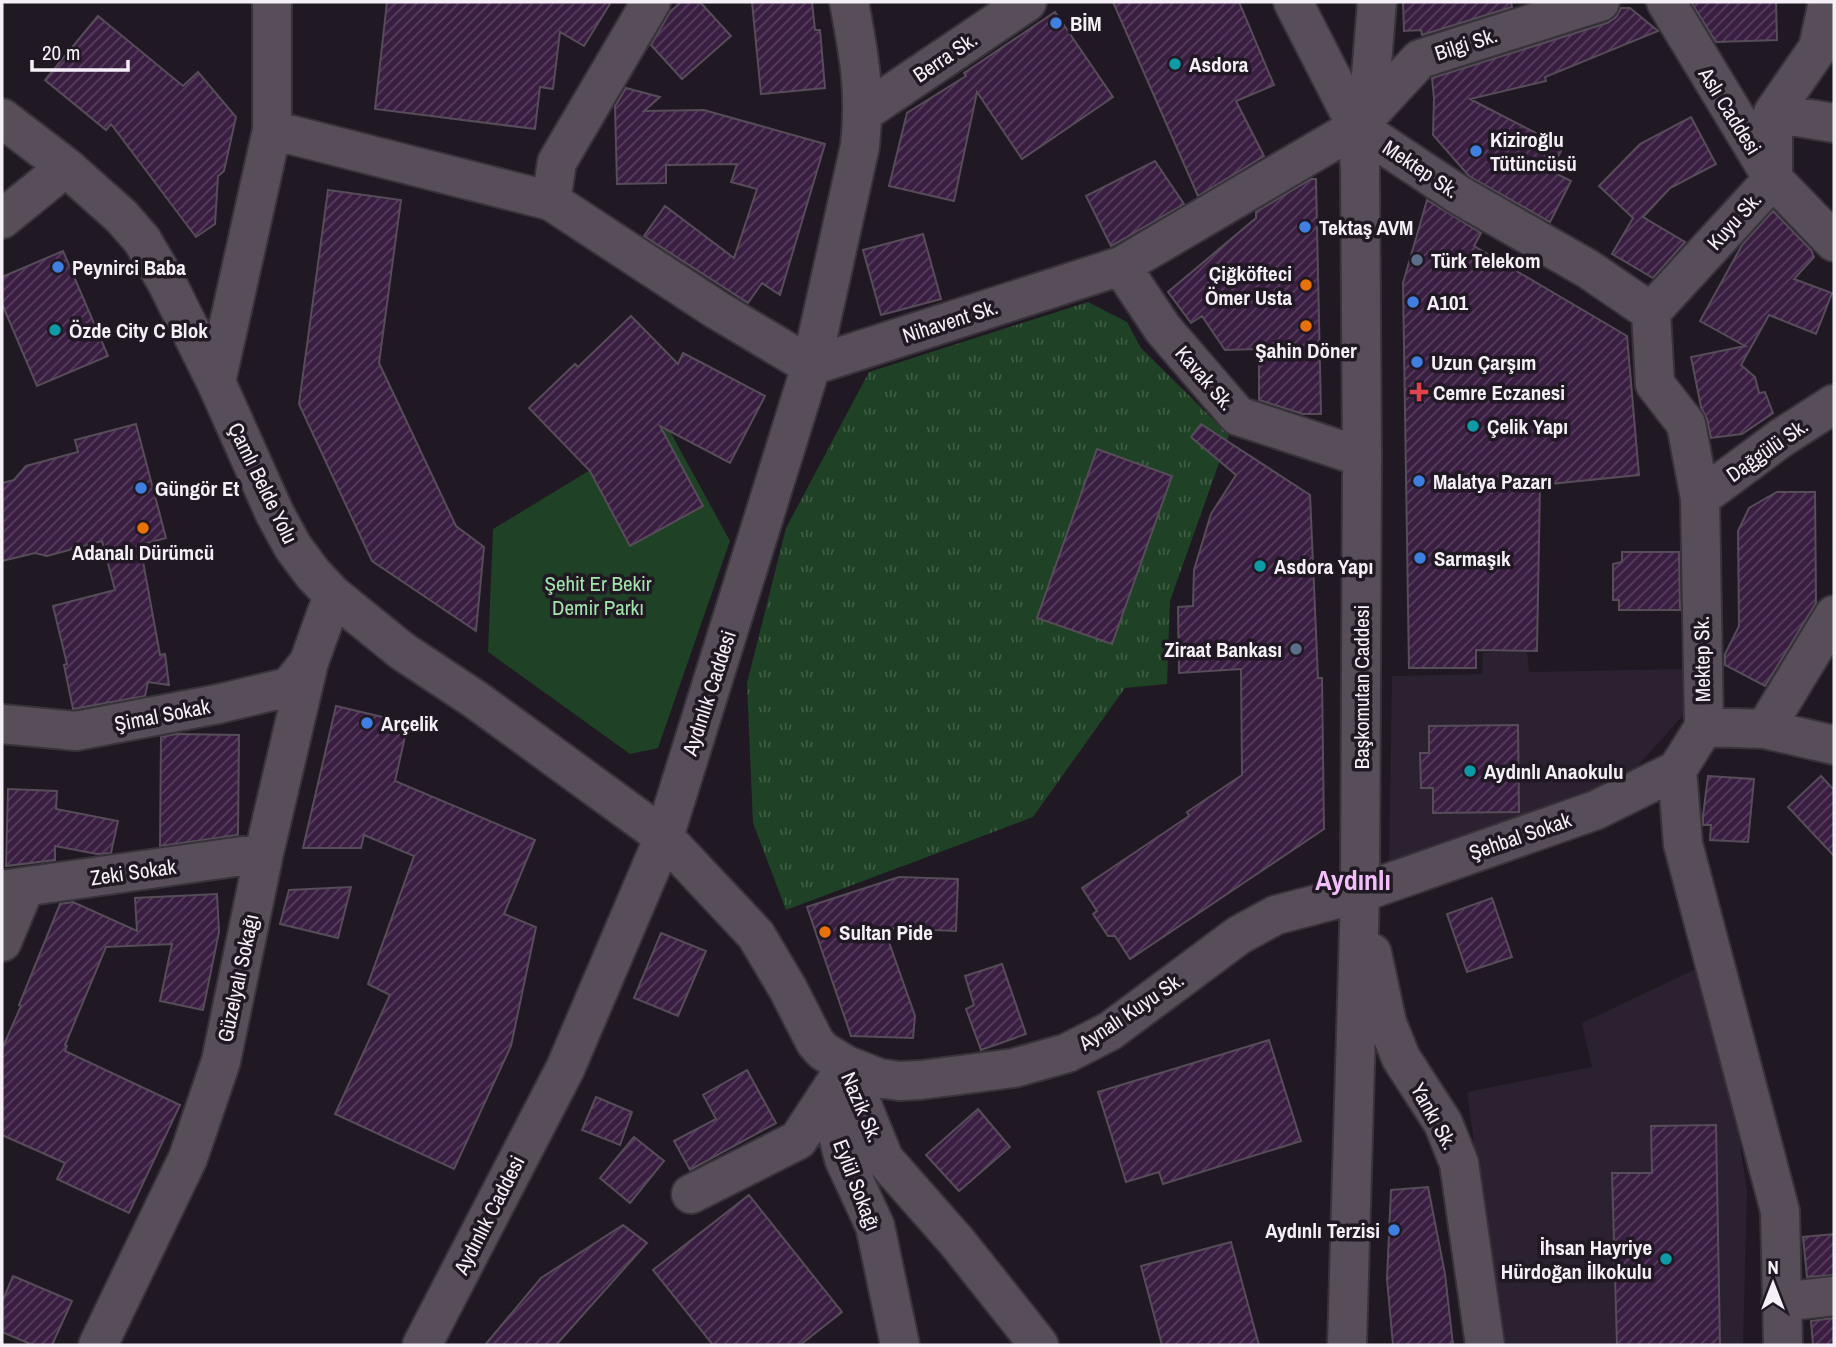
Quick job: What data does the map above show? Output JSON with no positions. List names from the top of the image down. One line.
{"streets":{"street":["Bilgi Sk.","Berra Sk.","Aslı Caddesi","Mektep Sk.","Kuyu Sk.","Nihavent Sk.","Kavak Sk.","Dağgülü Sk.","Çamlı Belde Yolu","Başkomutan Caddesi","Aydınlık Caddesi","Şimal Sokak","Şehbal Sokak","Zeki Sokak","Güzelyalı Sokağı","Aynalı Kuyu Sk.","Nazik Sk.","Yankı Sk.","Eylül Sokağı"]},"crossings":[["Bilgi Sk.","Mektep Sk."],["Bilgi Sk.","Nihavent Sk."],["Bilgi Sk.","Başkomutan Caddesi"],["Berra Sk.","Aydınlık Caddesi"],["Aslı Caddesi","Kuyu Sk."],["Mektep Sk.","Kuyu Sk."],["Mektep Sk.","Nihavent Sk."],["Mektep Sk.","Dağgülü Sk."],["Mektep Sk.","Başkomutan Caddesi"],["Mektep Sk.","Şehbal Sokak"],["Nihavent Sk.","Kavak Sk."],["Nihavent Sk.","Başkomutan Caddesi"],["Nihavent Sk.","Aydınlık Caddesi"],["Kavak Sk.","Başkomutan Caddesi"],["Çamlı Belde Yolu","Aydınlık Caddesi"],["Çamlı Belde Yolu","Güzelyalı Sokağı"],["Çamlı Belde Yolu","Nazik Sk."],["Başkomutan Caddesi","Şehbal Sokak"],["Başkomutan Caddesi","Aynalı Kuyu Sk."],["Başkomutan Caddesi","Yankı Sk."],["Aydınlık Caddesi","Nazik Sk."],["Şimal Sokak","Güzelyalı Sokağı"],["Şehbal Sokak","Aynalı Kuyu Sk."],["Şehbal Sokak","Yankı Sk."],["Zeki Sokak","Güzelyalı Sokağı"],["Aynalı Kuyu Sk.","Nazik Sk."],["Aynalı Kuyu Sk.","Yankı Sk."],["Aynalı Kuyu Sk.","Eylül Sokağı"],["Nazik Sk.","Eylül Sokağı"]],"districts":["Aydınlı"],"parks":["Şehit Er Bekir Demir Parkı"],"places":{"other":["BİM","Asdora","Kiziroğlu Tütüncüsü","Tektaş AVM","Türk Telekom","Peynirci Baba","Çiğköfteci Ömer Usta","A101","Şahin Döner","Özde City C Blok","Uzun Çarşım","Çelik Yapı","Malatya Pazarı","Güngör Et","Adanalı Dürümcü","Sarmaşık","Asdora Yapı","Ziraat Bankası","Arçelik","Aydınlı Anaokulu","Sultan Pide","Aydınlı Terzisi","İhsan Hayriye Hürdoğan İlkokulu"],"health":["Cemre Eczanesi"]},"scale_bar":"20 m","north":"top"}
